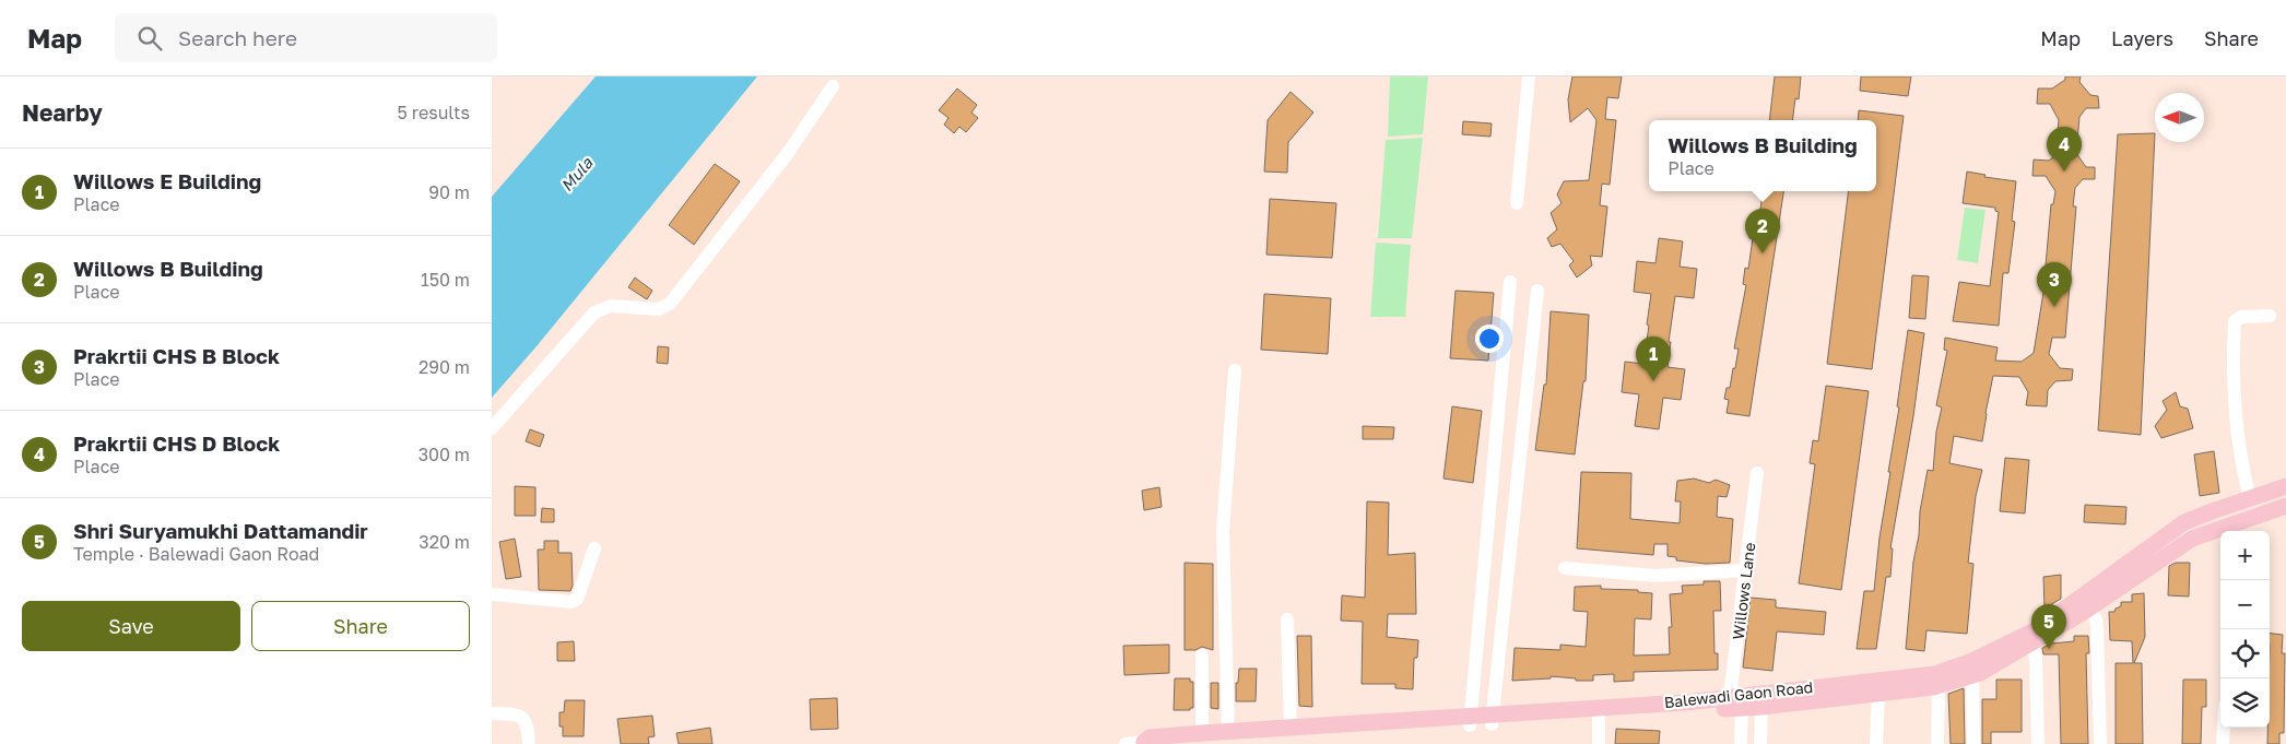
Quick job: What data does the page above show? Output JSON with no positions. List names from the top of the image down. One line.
{"streets":{"main road":["Balewadi Gaon Road"],"street":["Willows Lane"]},"crossings":[["Willows Lane","Balewadi Gaon Road"]],"water":["Mula"],"north":"left","page":{"header":"Map","search":"Search here","nav":["Map","Layers","Share"],"heading":["Nearby","5 results"],"popup":["Willows B Building","Place"],"pins":["4","2","3","1","5"],"list":[{"mark":"1","name":"Willows E Building","note":"Place","value":"90 m"},{"mark":"2","name":"Willows B Building","note":"Place","value":"150 m"},{"mark":"3","name":"Prakrtii CHS B Block","note":"Place","value":"290 m"},{"mark":"4","name":"Prakrtii CHS D Block","note":"Place","value":"300 m"},{"mark":"5","name":"Shri Suryamukhi Dattamandir","note":"Temple · Balewadi Gaon Road","value":"320 m"}],"map_buttons":["+","−"],"buttons":["Save","Share"]}}
